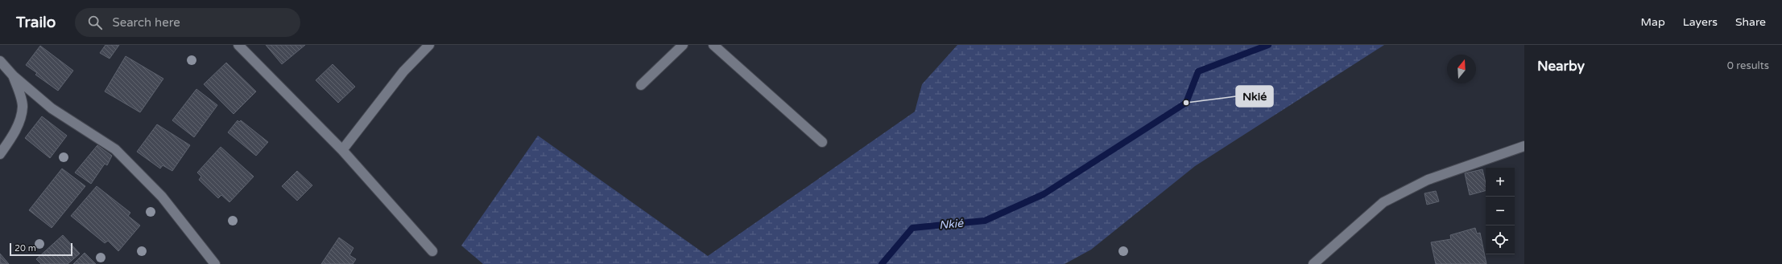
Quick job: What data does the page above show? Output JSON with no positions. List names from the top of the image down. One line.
{"water":["Nkié"],"places":["Nkié"],"scale_bar":"20 m","north":"top","page":{"header":"Trailo","search":"Search here","nav":["Map","Layers","Share"],"heading":["Nearby","0 results"],"map_buttons":["+","−"],"scale":"20 m"}}
